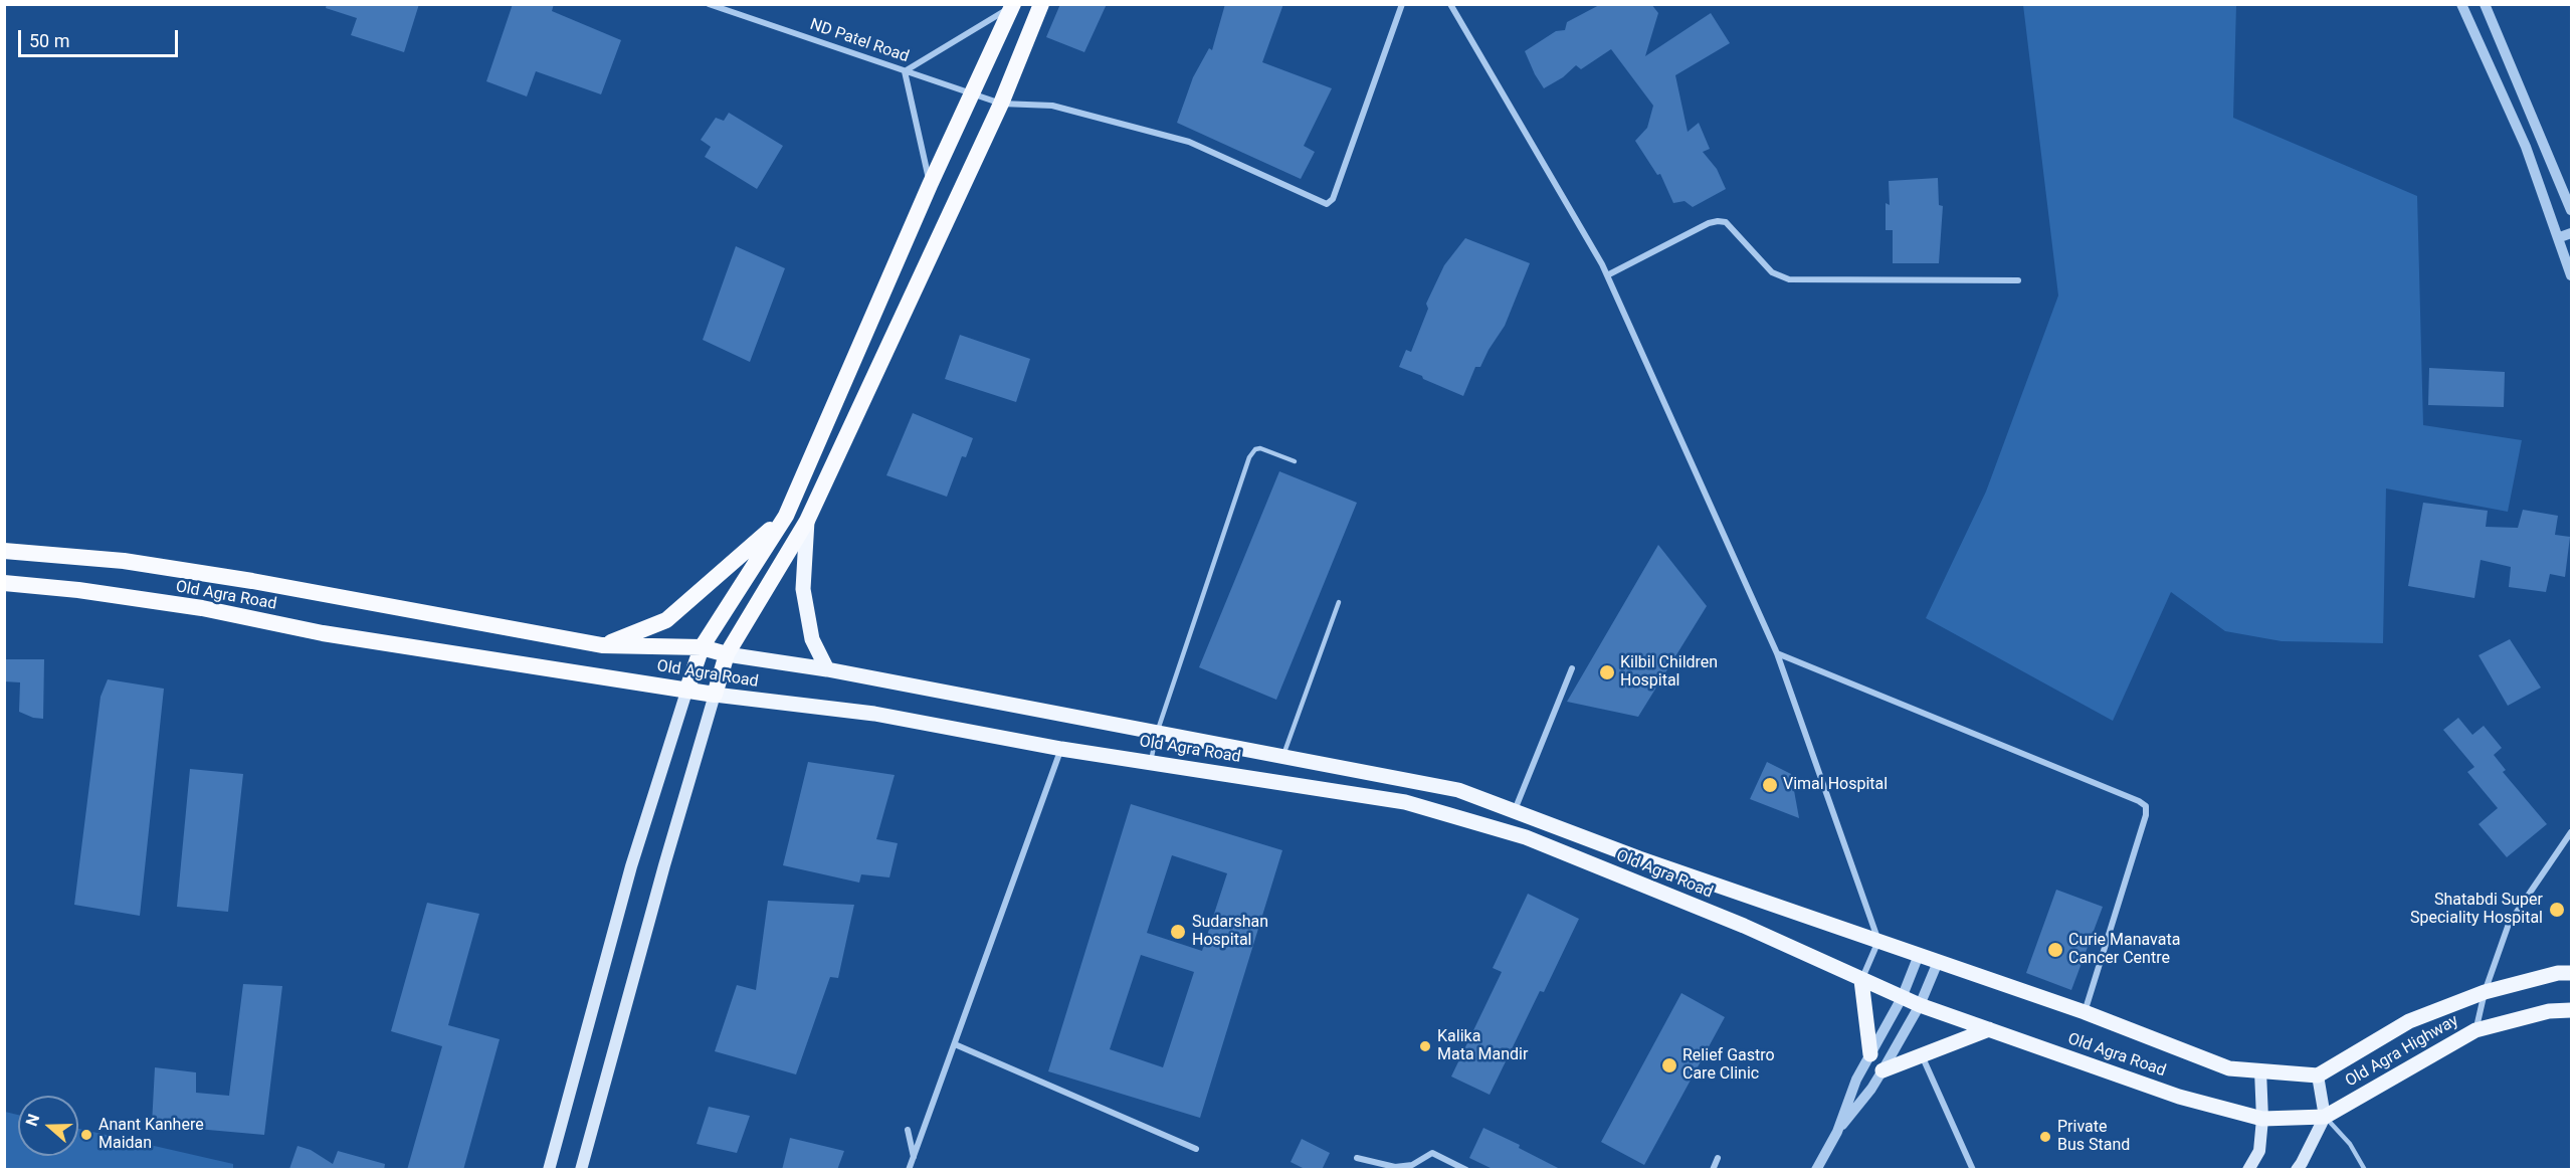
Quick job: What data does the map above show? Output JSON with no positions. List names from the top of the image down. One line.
{"streets":{"highway":["Old Agra Road"],"main road":["Old Agra Highway"],"street":["ND Patel Road"]},"crossings":[["Old Agra Road","Old Agra Highway"]],"places":["Kilbil Children Hospital","Vimal Hospital","Shatabdi Super Speciality Hospital","Sudarshan Hospital","Curie Manavata Cancer Centre","Kalika Mata Mandir","Relief Gastro Care Clinic","Anant Kanhere Maidan","Private Bus Stand"],"scale_bar":"50 m","north":"left"}
